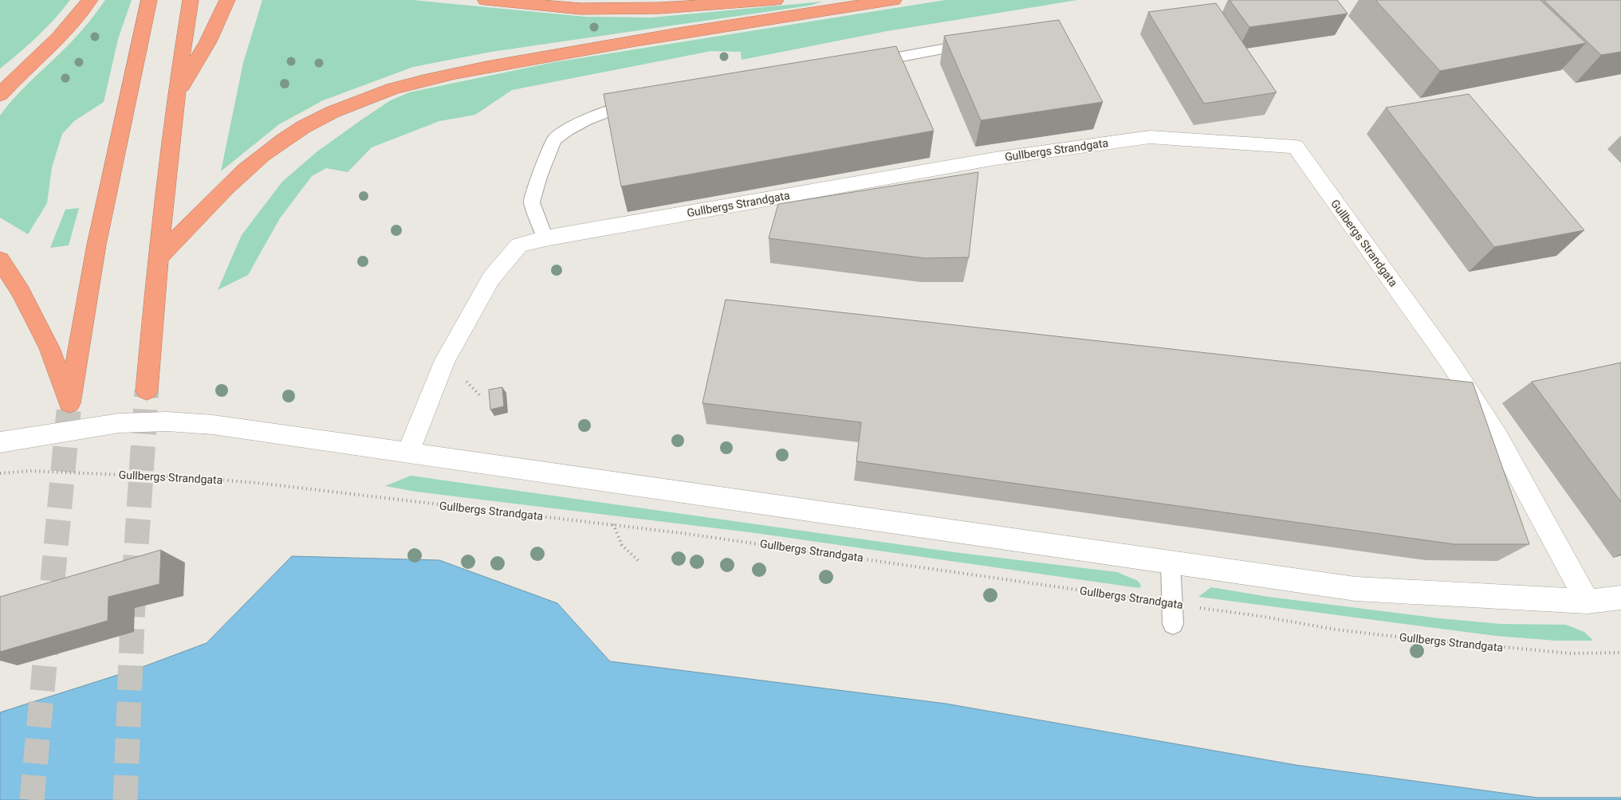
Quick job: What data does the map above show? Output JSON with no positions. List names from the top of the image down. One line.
{"streets":{"street":["Gullbergs Strandgata"]}}
